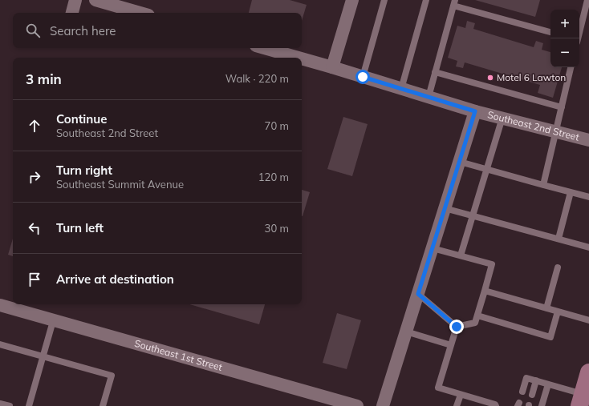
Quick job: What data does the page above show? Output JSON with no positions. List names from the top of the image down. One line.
{"streets":{"street":["Southeast 2nd Street","Southeast 1st Street"]},"places":["Motel 6 Lawton"],"page":{"map_buttons":["+","−"],"search":"Search here","heading":["3 min","Walk · 220 m"],"list":[["Continue","Southeast 2nd Street","70 m"],["Turn right","Southeast Summit Avenue","120 m"],["Turn left","30 m"],"Arrive at destination"]}}
